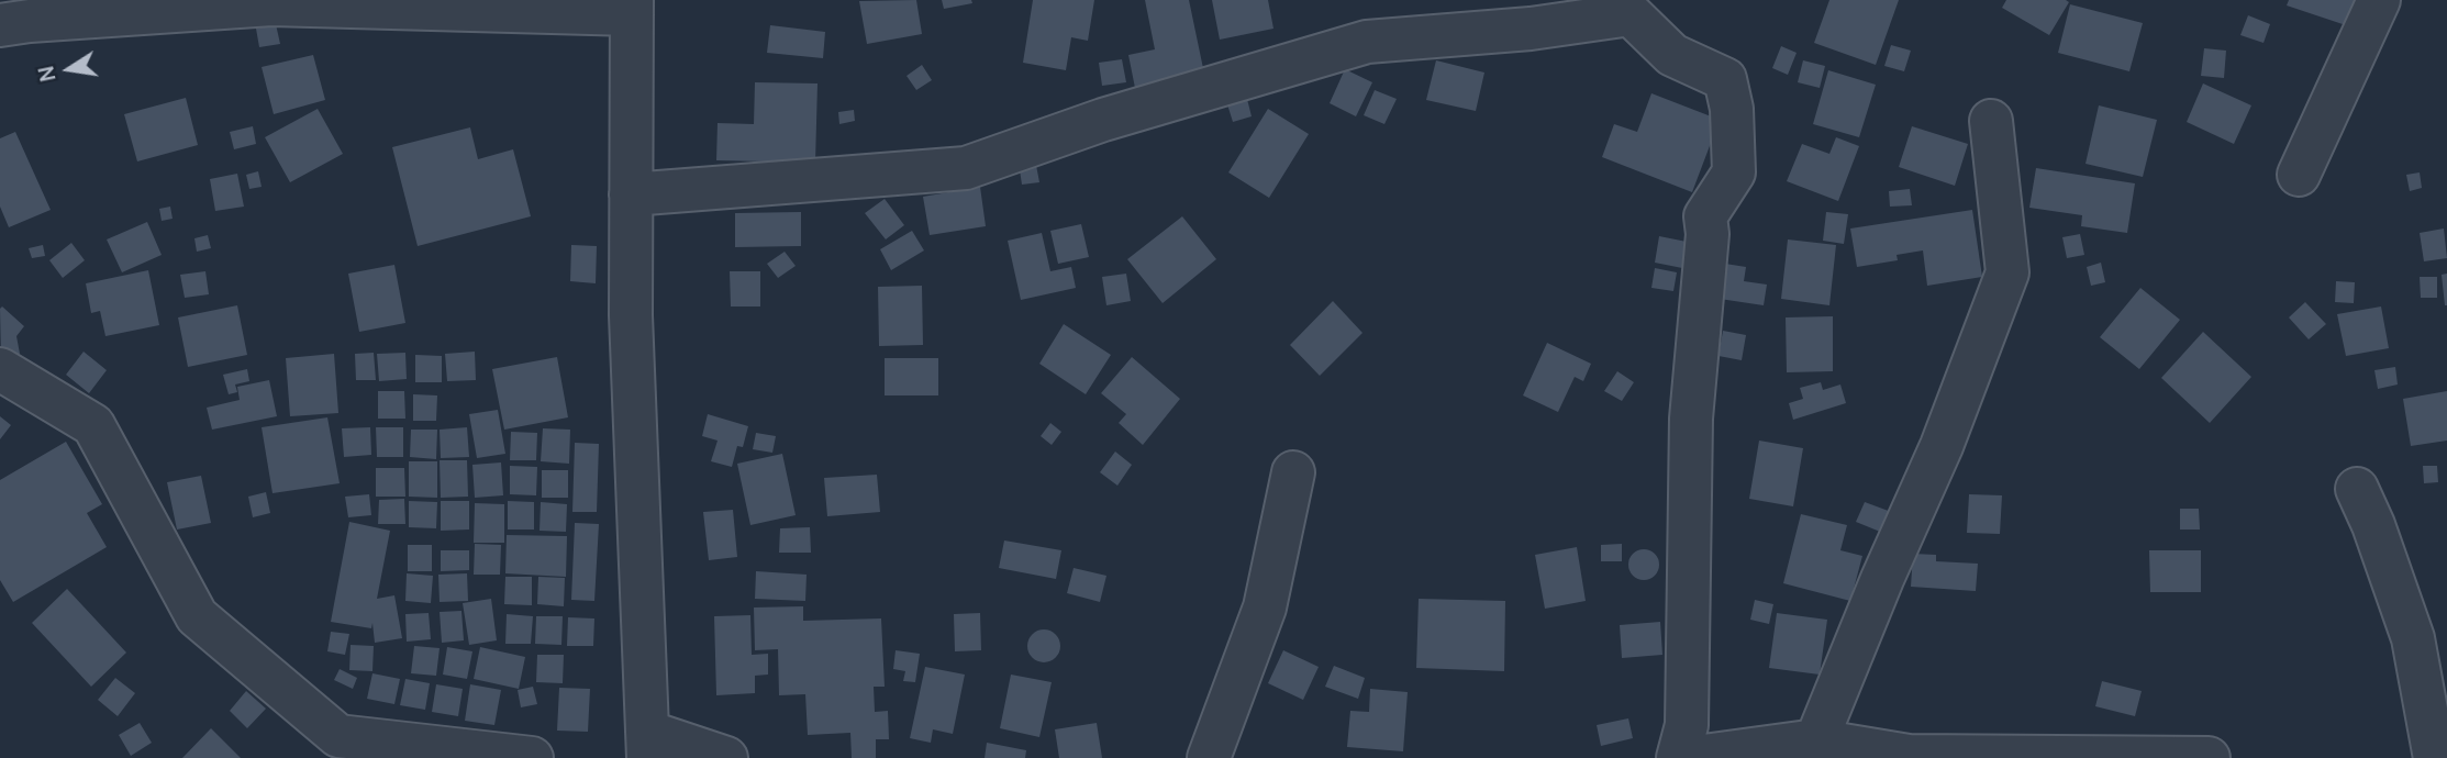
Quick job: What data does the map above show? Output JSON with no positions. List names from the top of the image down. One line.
{"north":"left"}
